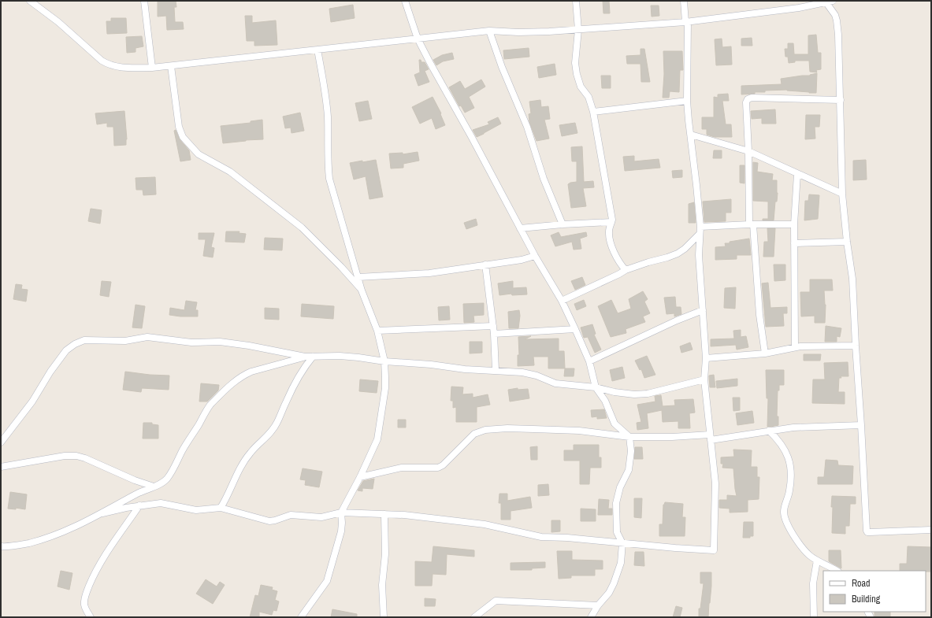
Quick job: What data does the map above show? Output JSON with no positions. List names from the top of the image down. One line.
{"legend":["Road","Building"]}
